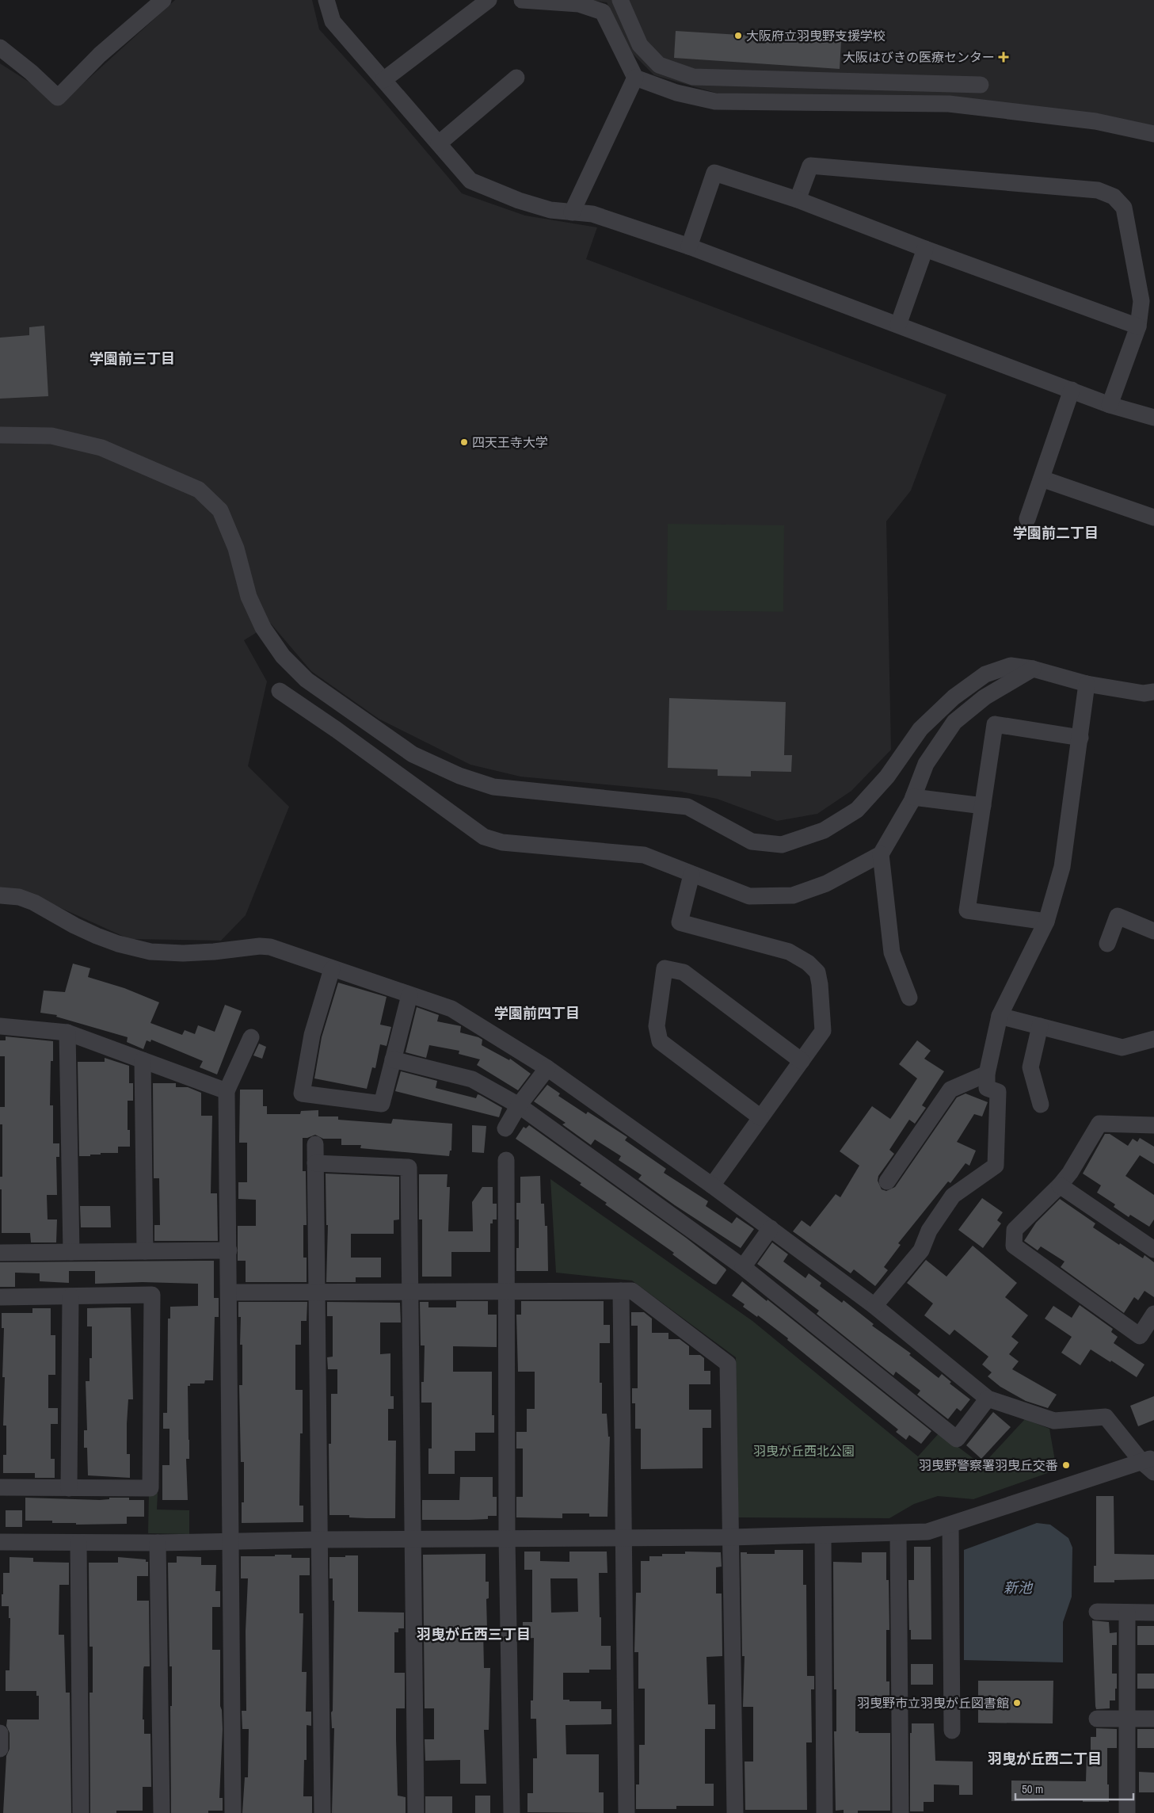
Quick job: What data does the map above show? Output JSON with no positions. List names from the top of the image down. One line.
{"districts":["学園前三丁目","学園前二丁目","学園前四丁目","羽曳が丘西三丁目","羽曳が丘西二丁目"],"water":["新池"],"parks":["羽曳が丘西北公園"],"places":{"other":["大阪府立羽曳野支援学校","四天王寺大学","羽曳野警察署羽曳丘交番","羽曳野市立羽曳が丘図書館"],"health":["大阪はびきの医療センター"]},"scale_bar":"50 m"}
